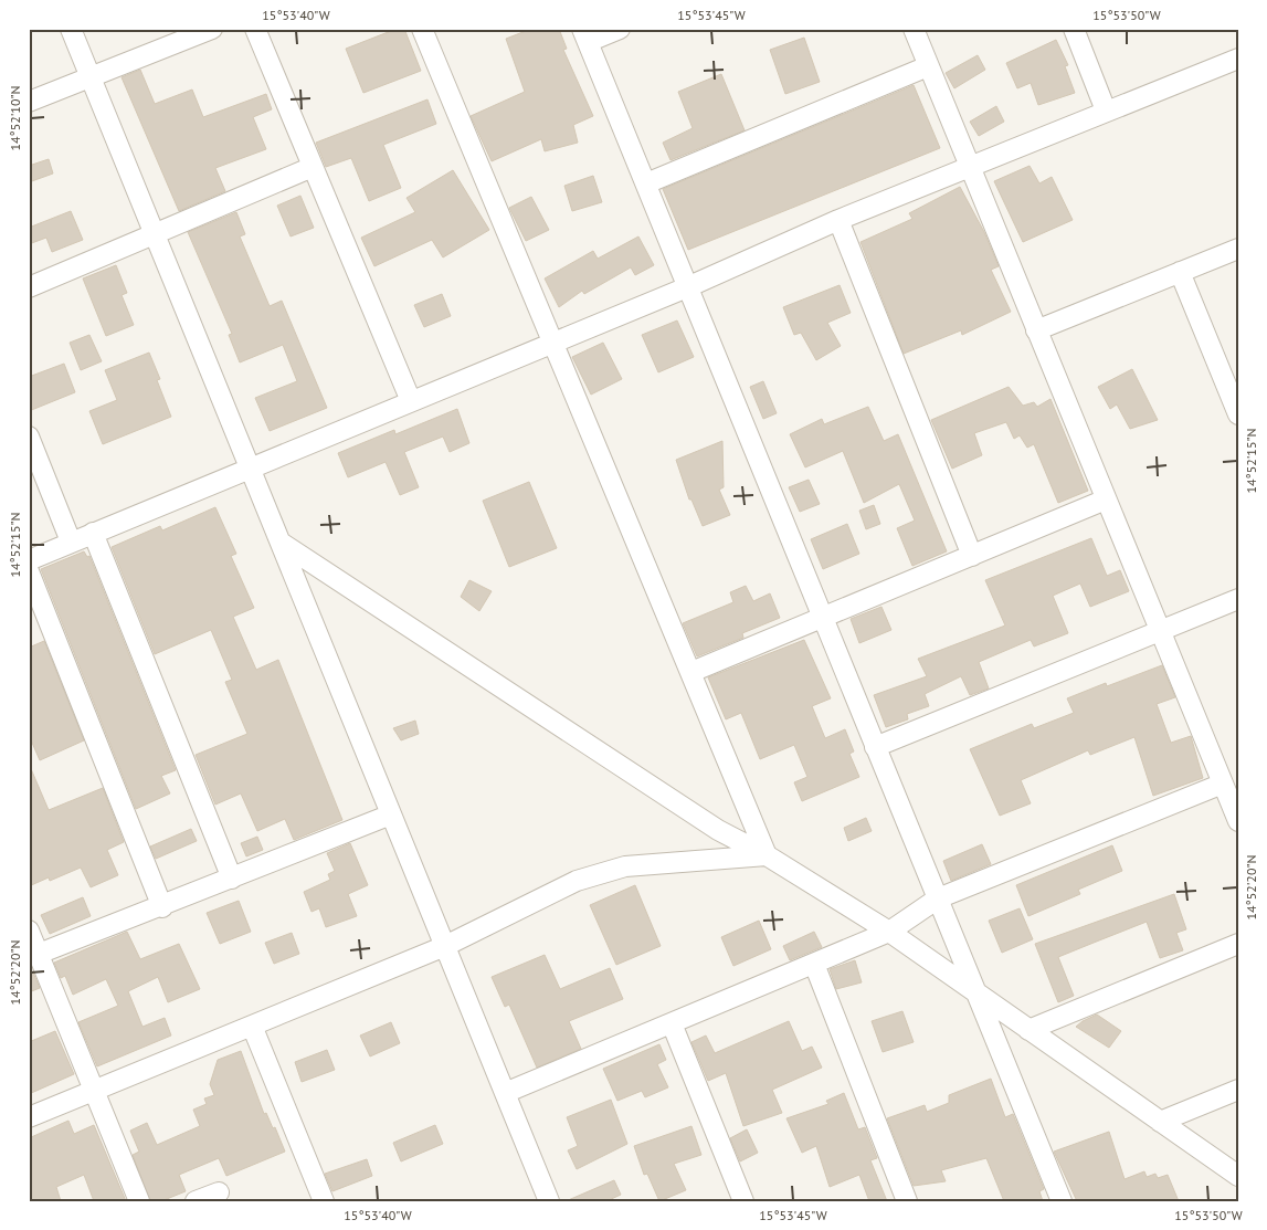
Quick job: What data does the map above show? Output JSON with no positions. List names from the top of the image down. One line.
{"coordinates":["15°53'40\"W","15°53'45\"W","15°53'50\"W","14°52'10\"N","14°52'15\"N","14°52'20\"N"]}
